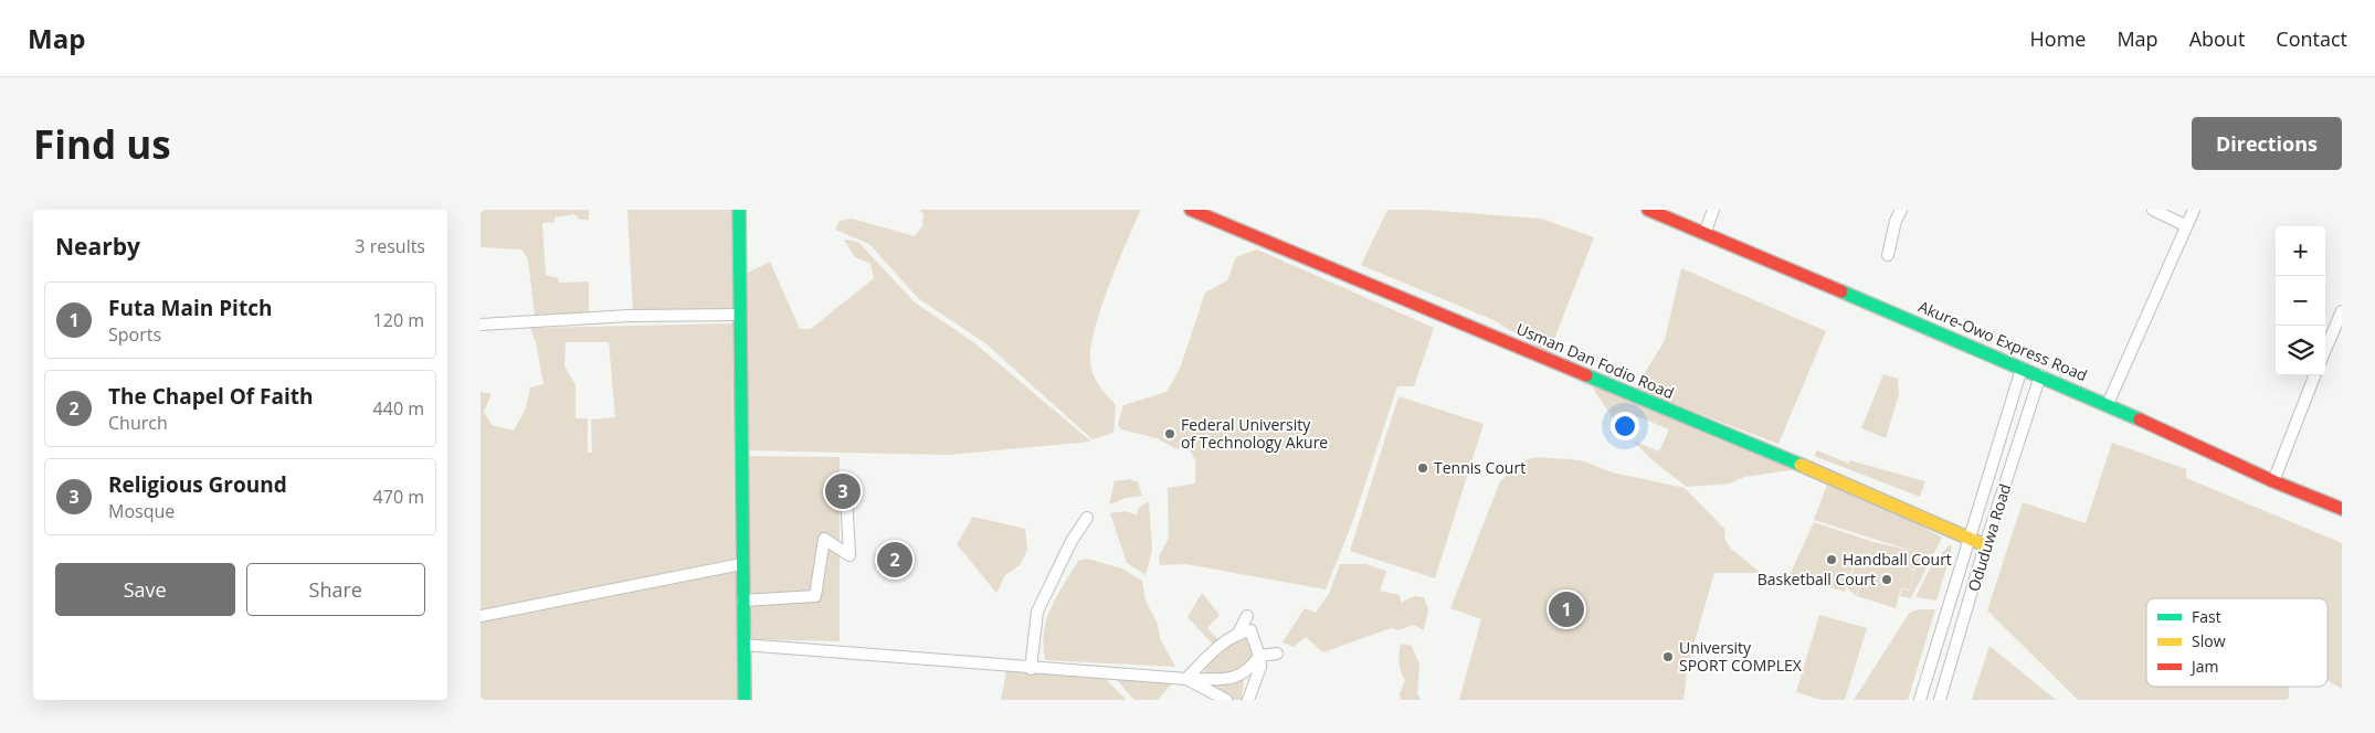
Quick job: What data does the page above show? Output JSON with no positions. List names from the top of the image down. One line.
{"streets":{"main road":["Akure-Owo Express Road","Usman Dan Fodio Road"],"street":["Oduduwa Road"]},"crossings":[["Akure-Owo Express Road","Oduduwa Road"],["Usman Dan Fodio Road","Oduduwa Road"]],"places":["Federal University of Technology Akure","Tennis Court","Handball Court","Basketball Court","University SPORT COMPLEX"],"legend":["Fast","Slow","Jam"],"page":{"header":"Map","nav":["Home","Map","About","Contact"],"buttons":["Directions",["Save","Share"]],"title":"Find us","heading":["Nearby","3 results"],"map_buttons":["+","−"],"list":[{"mark":"1","name":"Futa Main Pitch","note":"Sports","value":"120 m"},{"mark":"2","name":"The Chapel Of Faith","note":"Church","value":"440 m"},{"mark":"3","name":"Religious Ground","note":"Mosque","value":"470 m"}],"pins":["3","2","1"]}}
